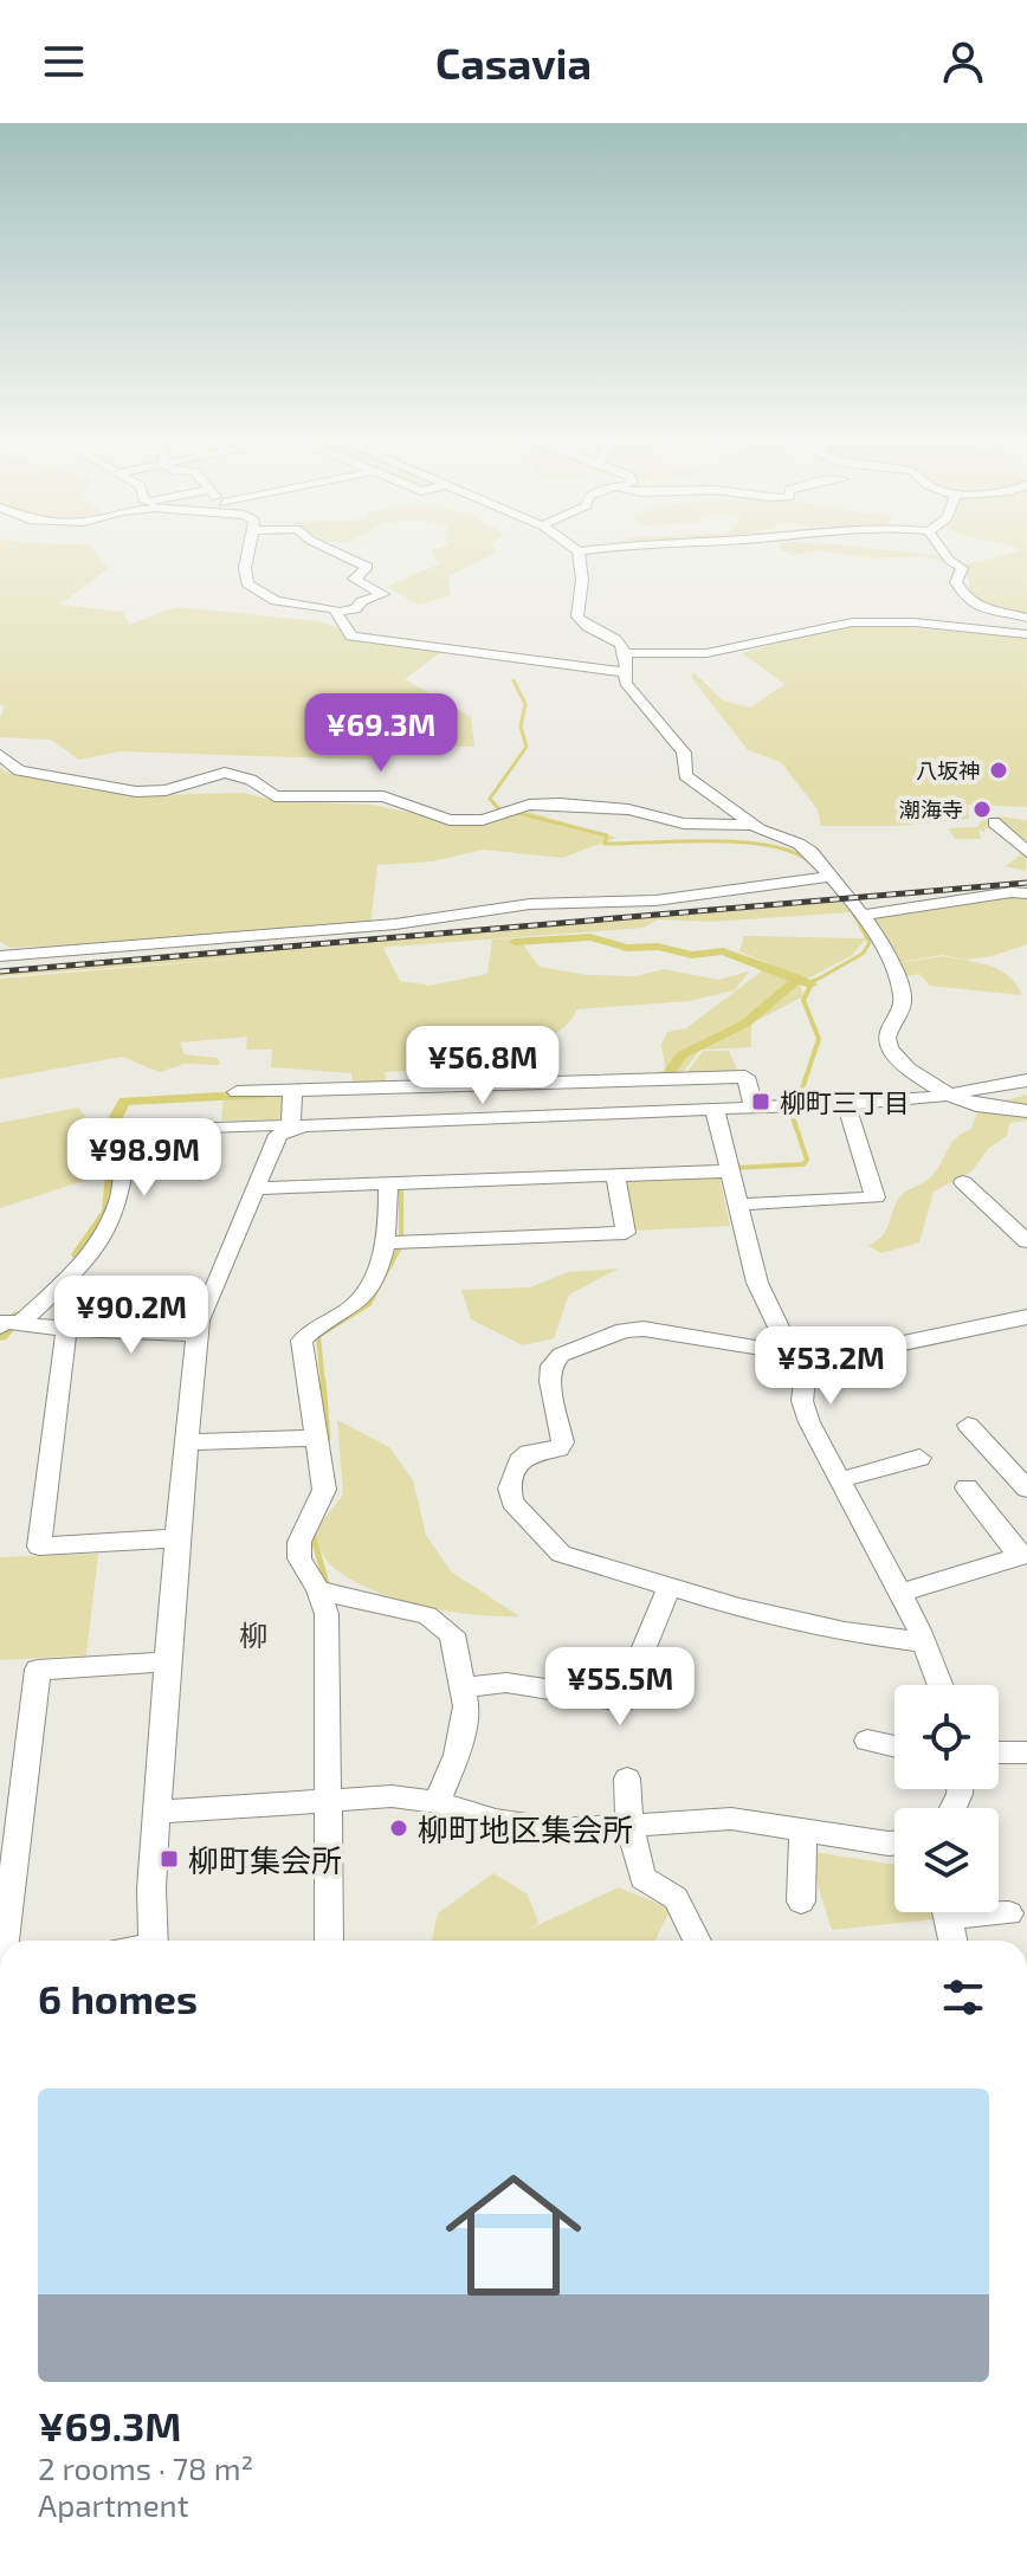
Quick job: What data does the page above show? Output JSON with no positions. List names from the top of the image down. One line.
{"districts":["柳"],"places":{"other":["八坂神","潮海寺","柳町地区集会所"],"transit":["柳町三丁目","柳町集会所"]},"page":{"header":"Casavia","price":["¥69.3M","¥56.8M","¥98.9M","¥90.2M","¥53.2M","¥55.5M"],"heading":"6 homes","list":[{"name":"¥69.3M","note":"2 rooms · 78 m² · Apartment"}]}}
